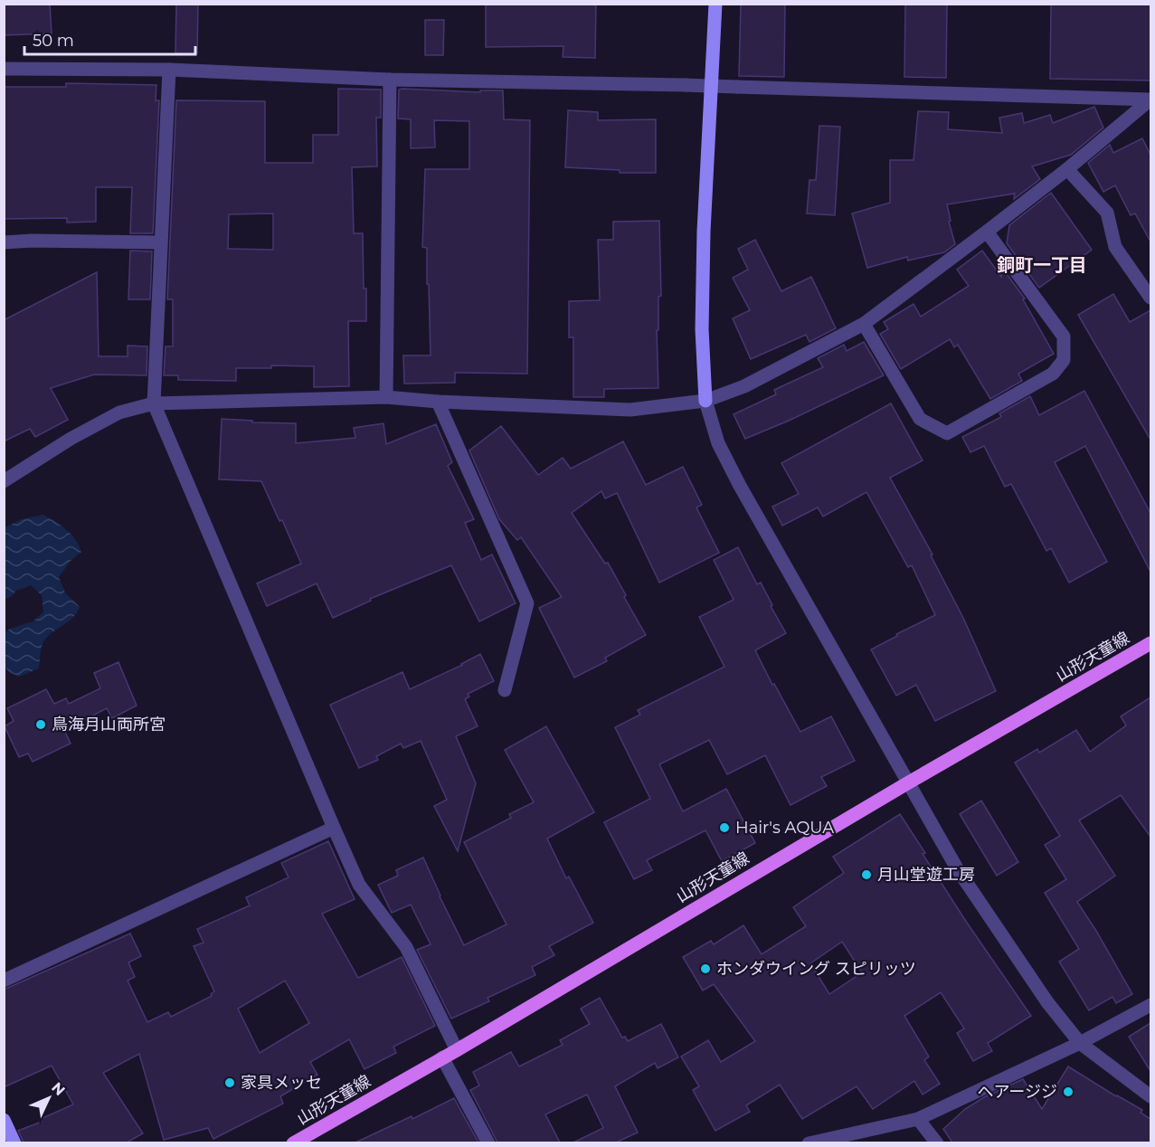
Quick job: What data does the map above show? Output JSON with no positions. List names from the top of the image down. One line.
{"streets":{"main road":["山形天童線"]},"districts":["銅町一丁目"],"places":["鳥海月山両所宮","Hair's AQUA","月山堂遊工房","ホンダウイング スピリッツ","家具メッセ","ヘアージジ"],"scale_bar":"50 m","north":"top right"}
